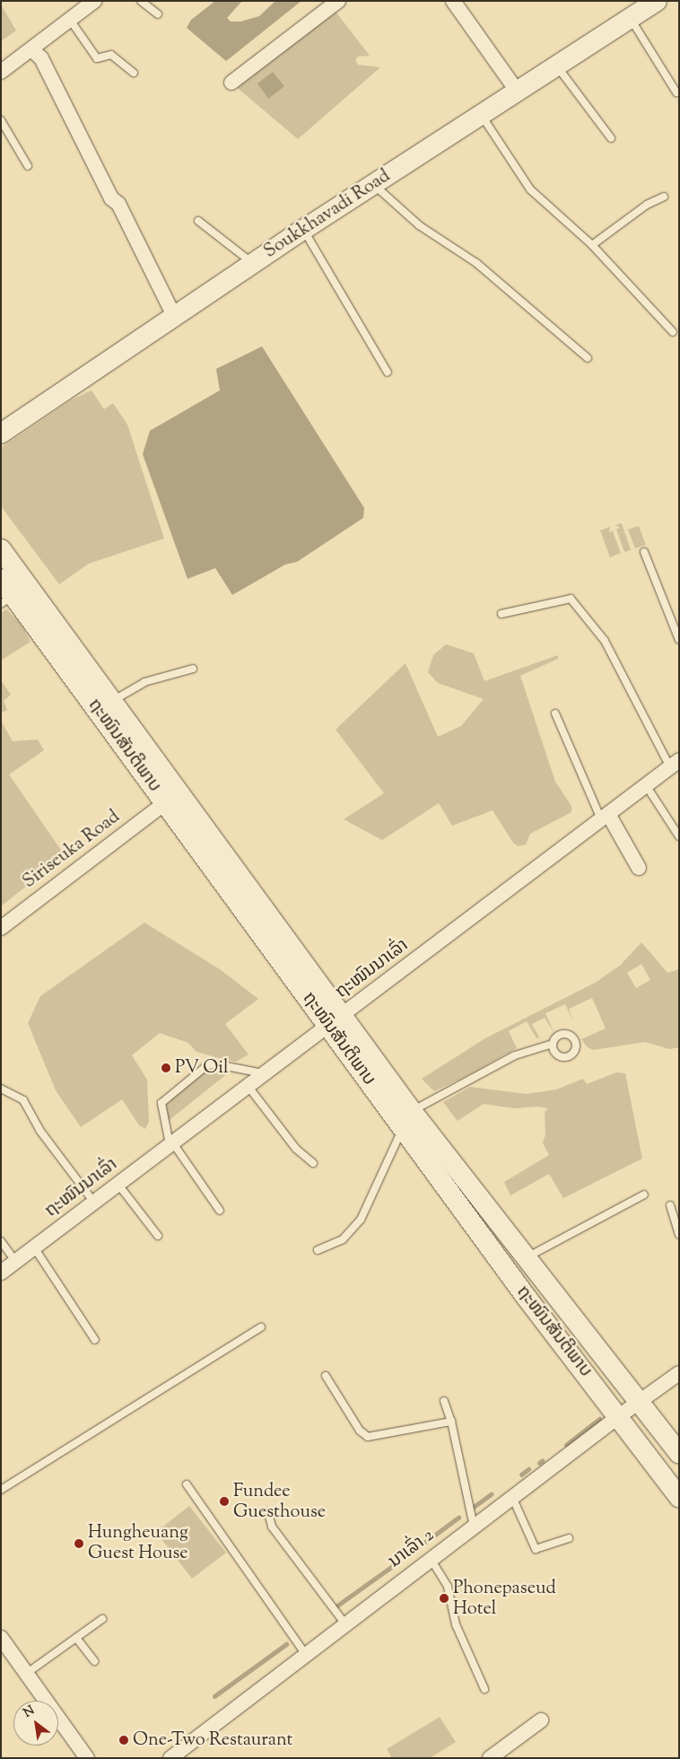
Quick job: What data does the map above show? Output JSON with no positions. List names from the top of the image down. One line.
{"streets":{"street":["Soukkhavadi Road","ຖະໜົນສັນຕິພາບ","Siriseuka Road","ຖະໜົນນາເລົ່າ","ນາເລົ່າ 2"]},"crossings":[["ຖະໜົນສັນຕິພາບ","Siriseuka Road"],["ຖະໜົນສັນຕິພາບ","ຖະໜົນນາເລົ່າ"],["ຖະໜົນສັນຕິພາບ","ນາເລົ່າ 2"]],"places":["PV Oil","Fundee Guesthouse","Hungheuang Guest House","Phonepaseud Hotel","One-Two Restaurant"],"north":"top left"}
